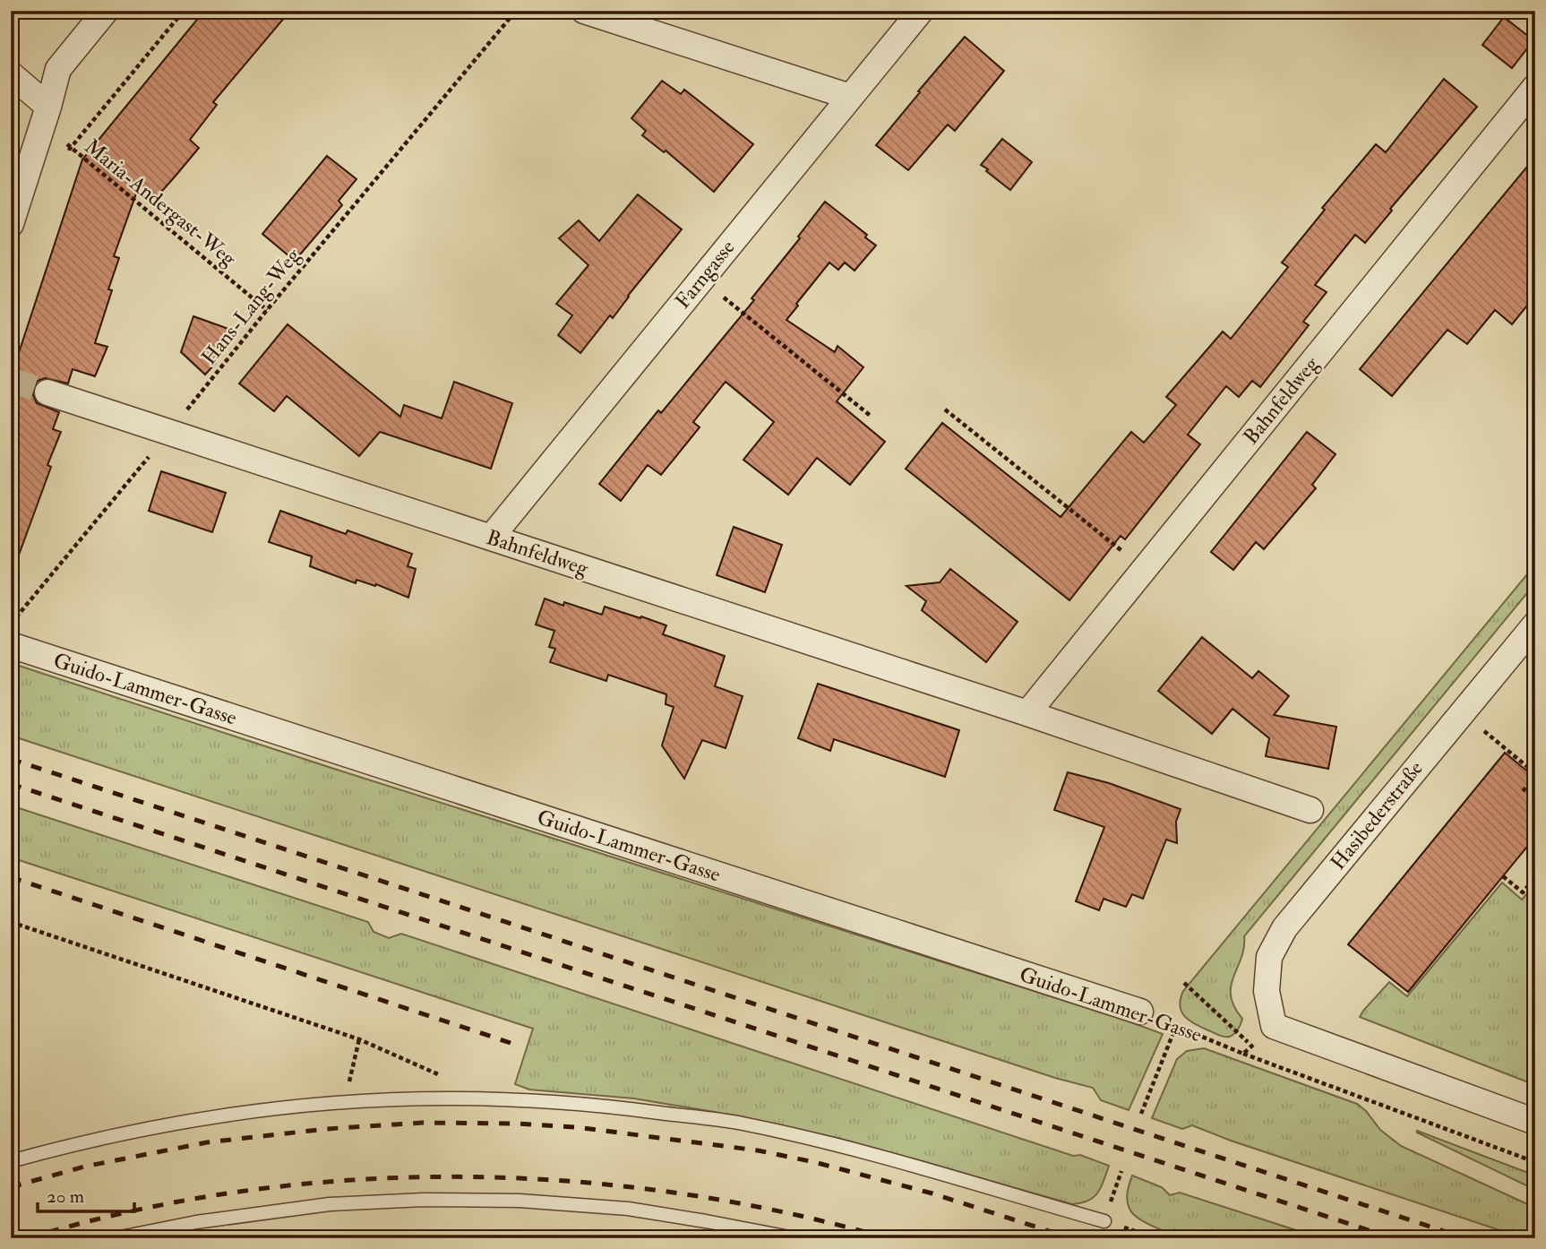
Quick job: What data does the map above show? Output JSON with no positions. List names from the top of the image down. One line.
{"streets":{"street":["Farngasse","Bahnfeldweg","Guido-Lammer-Gasse","Hasibederstraße"],"path":["Maria-Andergast-Weg","Hans-Lang-Weg"]},"crossings":[["Maria-Andergast-Weg","Hans-Lang-Weg"],["Farngasse","Bahnfeldweg"],["Hans-Lang-Weg","Bahnfeldweg"]],"scale_bar":"20 m"}
